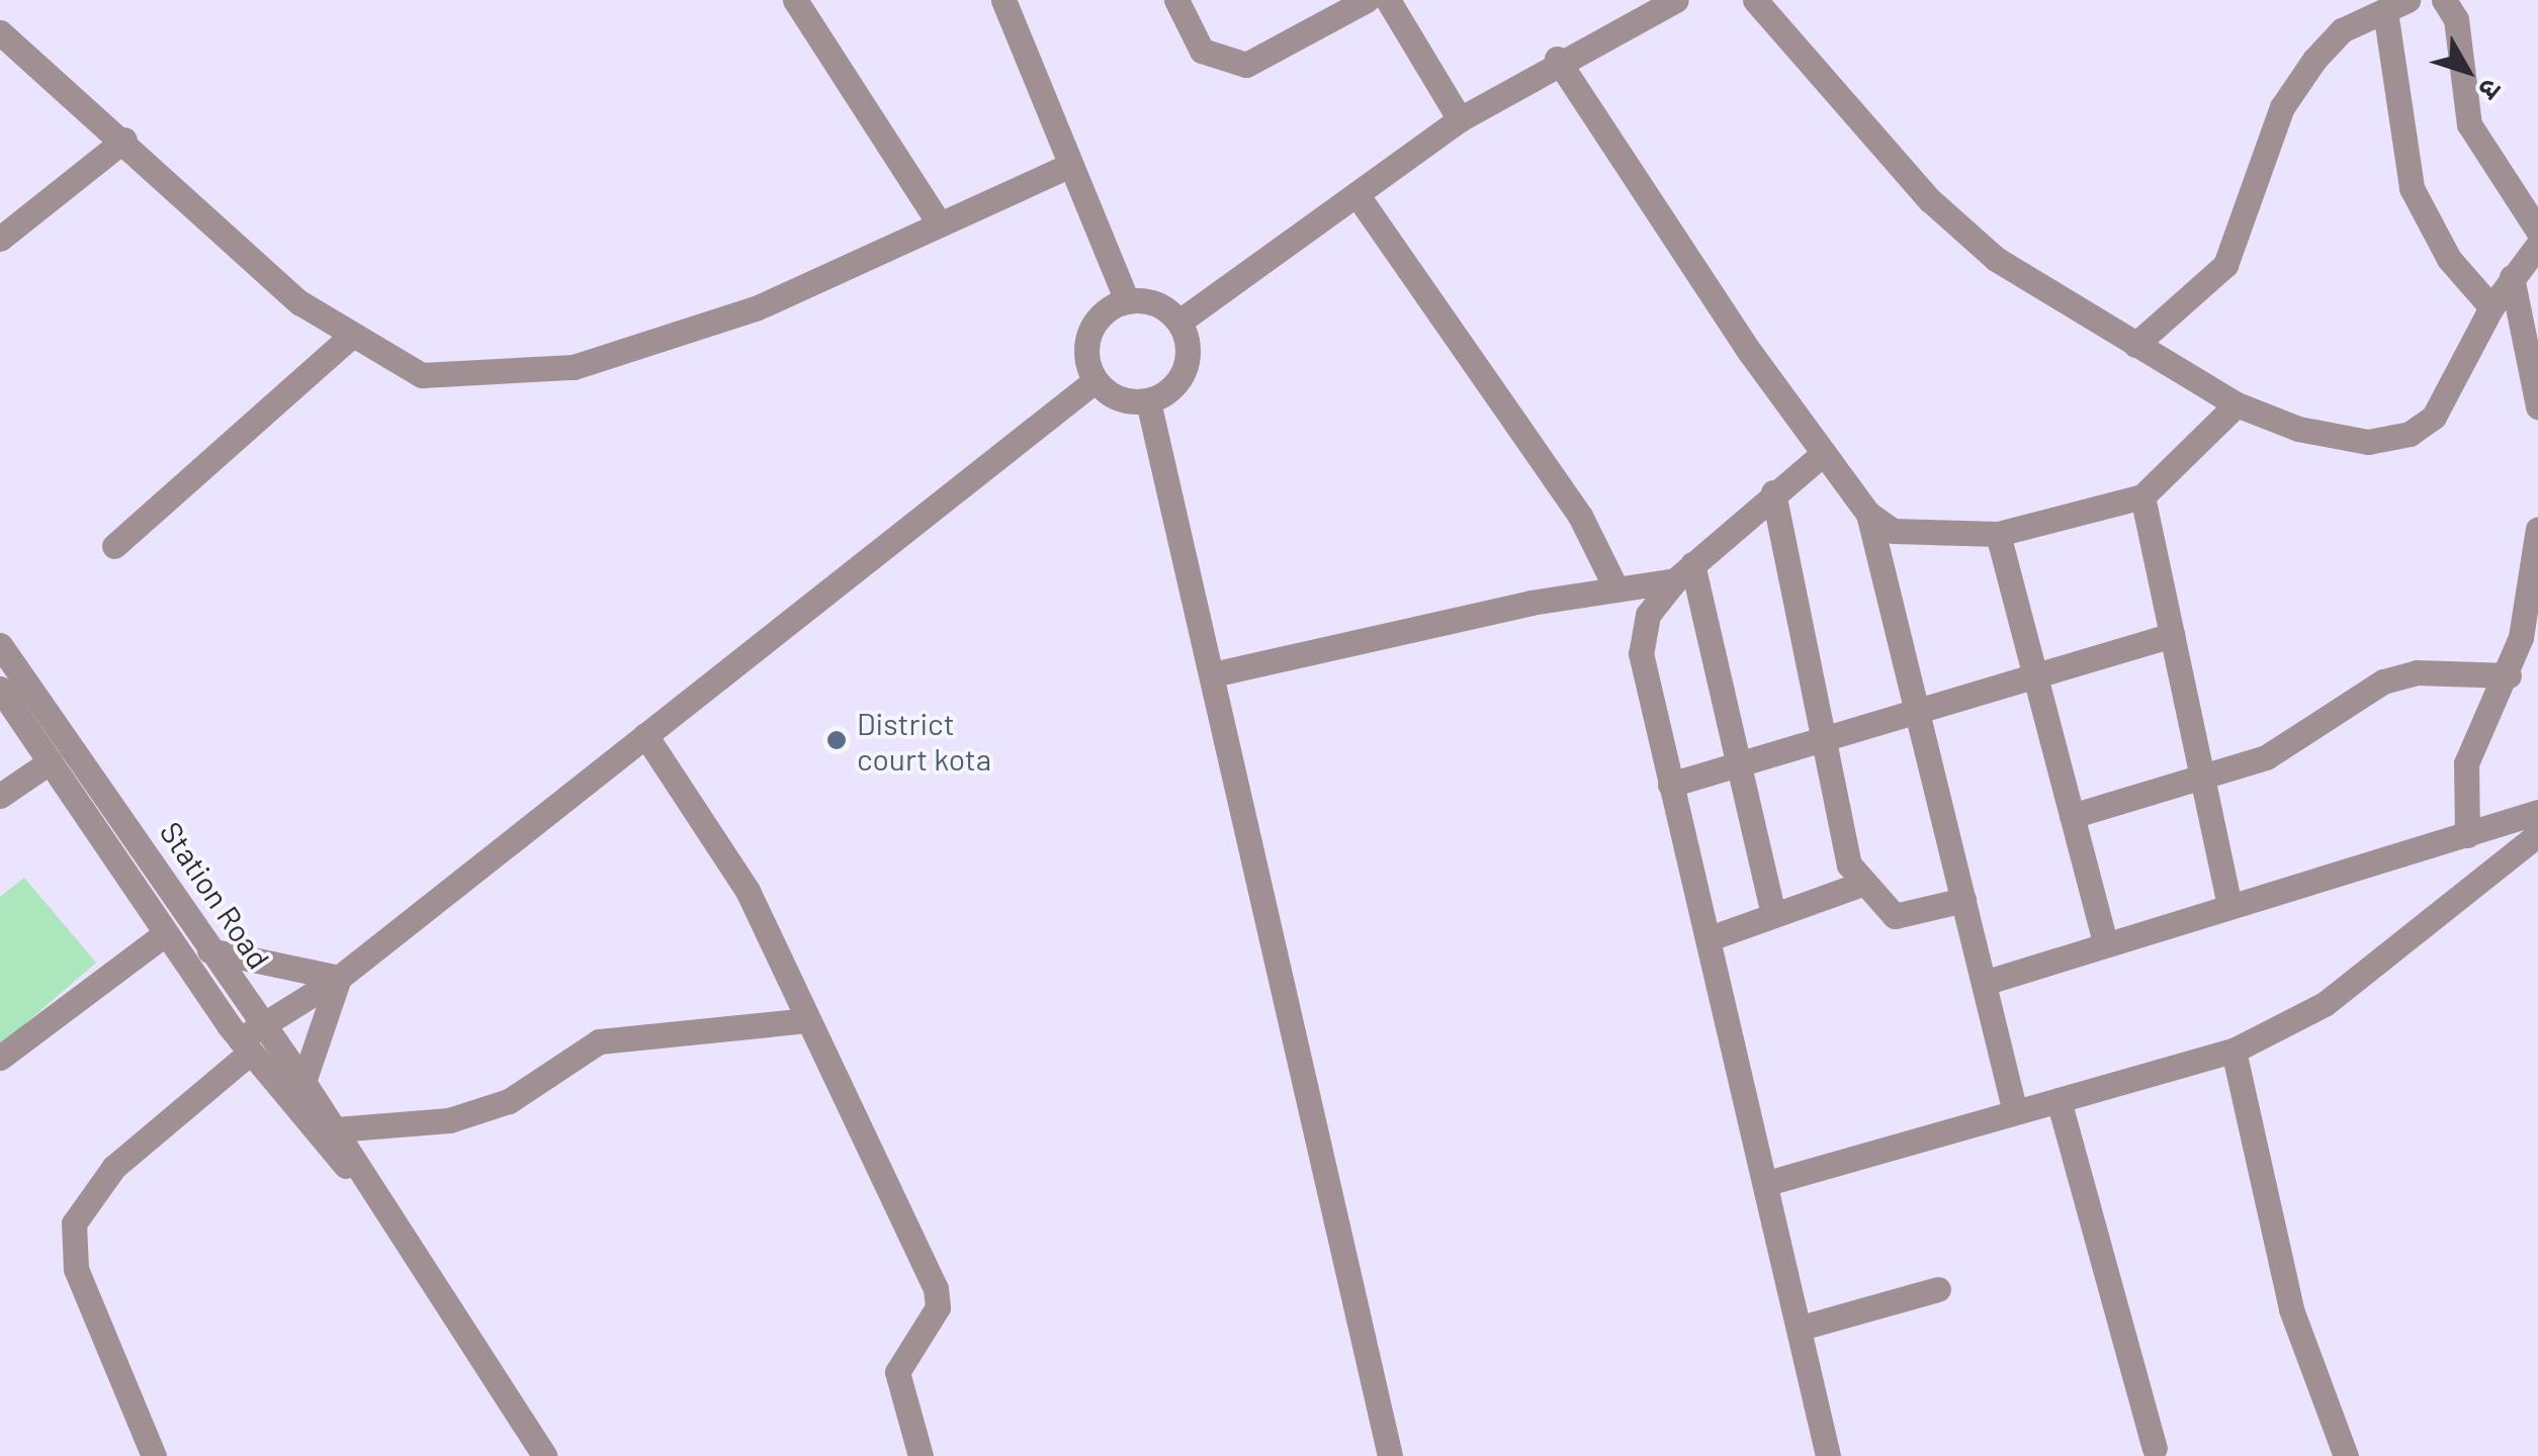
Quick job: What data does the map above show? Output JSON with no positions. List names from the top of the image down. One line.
{"streets":{"street":["Station Road"]},"places":["District court kota"],"north":"bottom right"}
